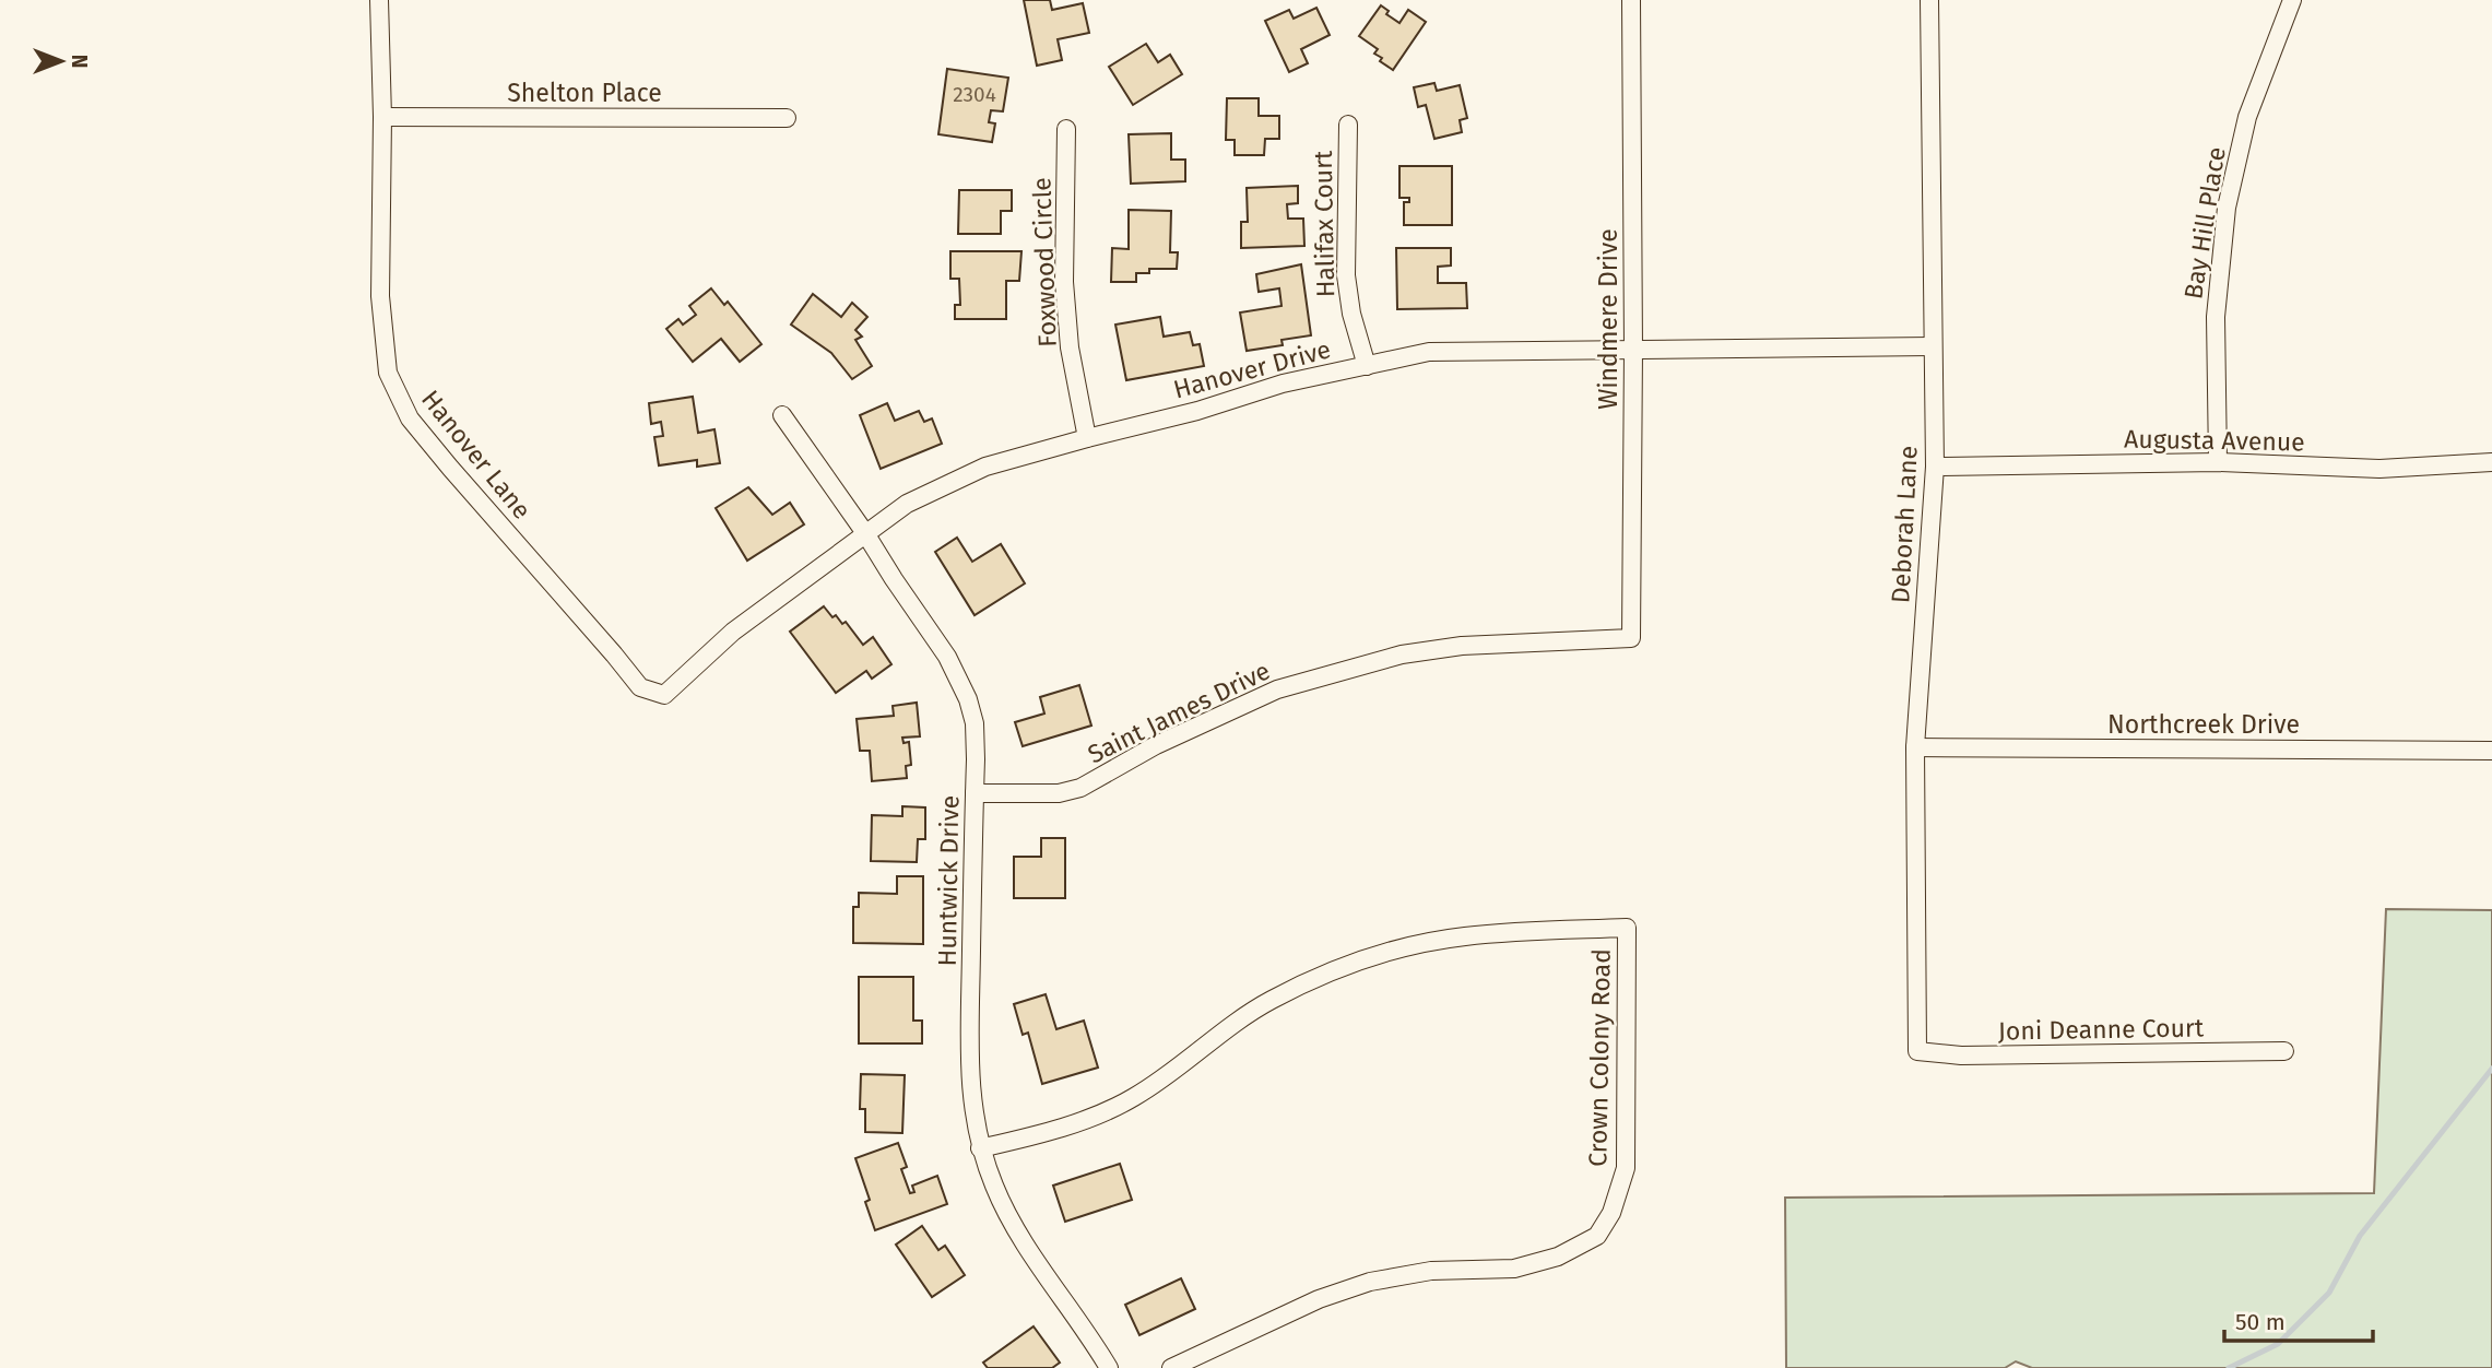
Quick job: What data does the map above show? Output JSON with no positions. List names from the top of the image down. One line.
{"streets":{"street":["Shelton Place","Bay Hill Place","Halifax Court","Foxwood Circle","Windmere Drive","Hanover Drive","Augusta Avenue","Hanover Lane","Deborah Lane","Saint James Drive","Northcreek Drive","Huntwick Drive","Joni Deanne Court","Crown Colony Road"]},"crossings":[["Shelton Place","Hanover Lane"],["Bay Hill Place","Augusta Avenue"],["Halifax Court","Hanover Drive"],["Foxwood Circle","Hanover Drive"],["Windmere Drive","Hanover Drive"],["Windmere Drive","Saint James Drive"],["Hanover Drive","Hanover Lane"],["Hanover Drive","Deborah Lane"],["Hanover Drive","Huntwick Drive"],["Augusta Avenue","Deborah Lane"],["Deborah Lane","Northcreek Drive"],["Deborah Lane","Joni Deanne Court"],["Saint James Drive","Huntwick Drive"],["Huntwick Drive","Crown Colony Road"]],"house_numbers":["2304"],"scale_bar":"50 m","north":"right"}
